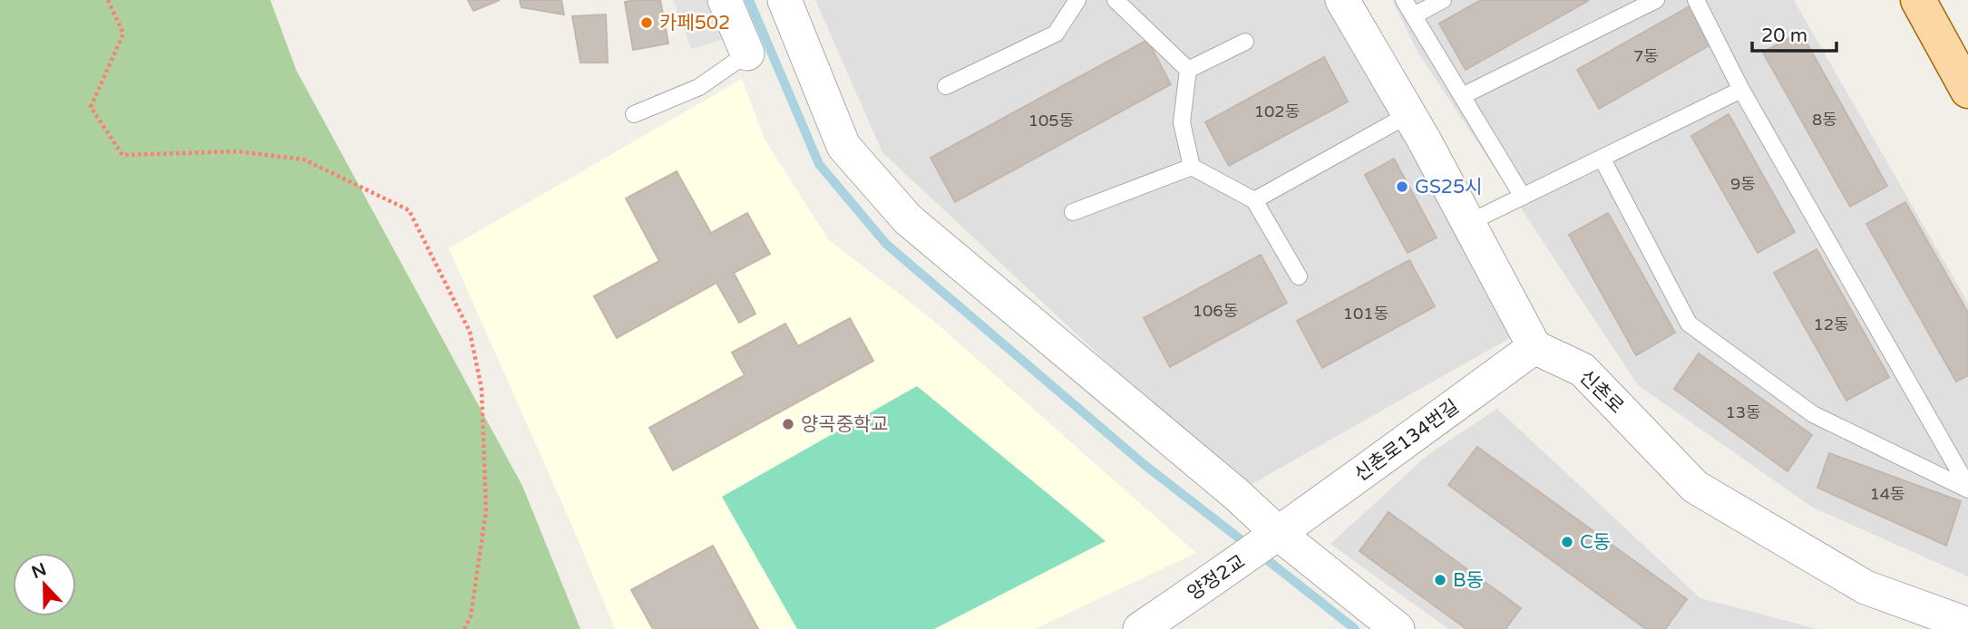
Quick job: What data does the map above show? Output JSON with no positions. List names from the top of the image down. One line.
{"streets":{"street":["신촌로","신촌로134번길","양정2교"]},"crossings":[["신촌로","신촌로134번길"],["신촌로134번길","양정2교"]],"places":["카페502","GS25시","양곡중학교","C동","B동"],"house_numbers":["7동","102동","8동","105동","9동","106동","101동","12동","13동","14동"],"scale_bar":"20 m","north":"top"}
